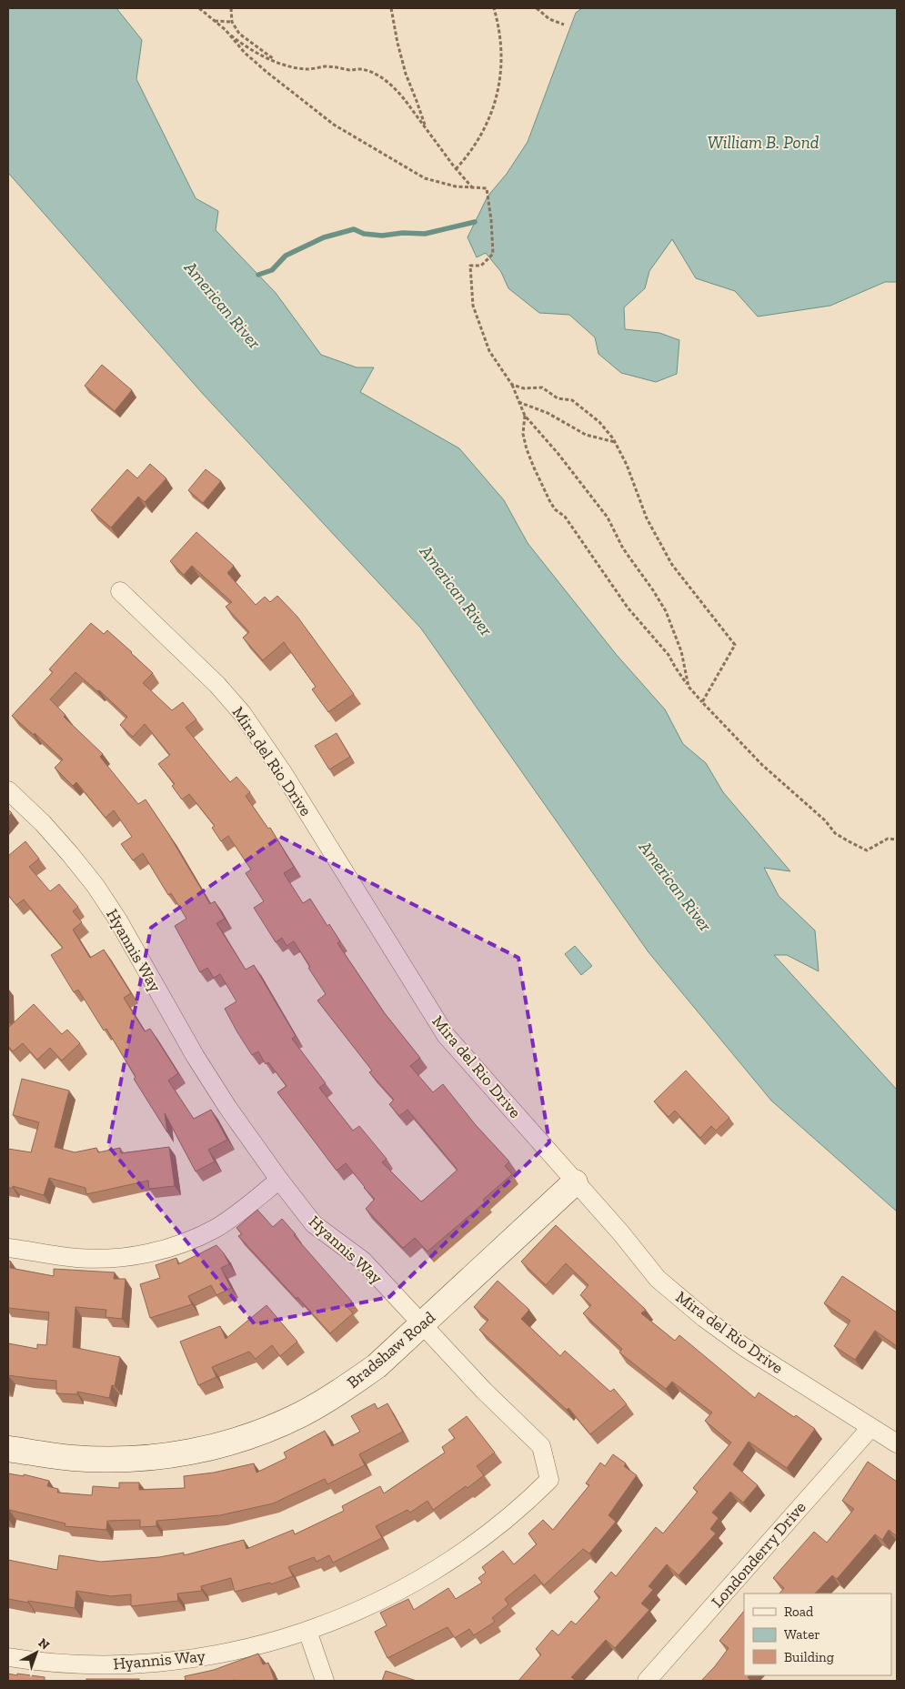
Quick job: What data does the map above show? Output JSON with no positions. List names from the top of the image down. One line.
{"streets":{"street":["Mira del Rio Drive","Hyannis Way","Bradshaw Road","Londonderry Drive"]},"crossings":[["Mira del Rio Drive","Bradshaw Road"],["Mira del Rio Drive","Londonderry Drive"],["Hyannis Way","Bradshaw Road"]],"water":["William B. Pond","American River"],"legend":["Road","Water","Building"],"north":"top right"}
